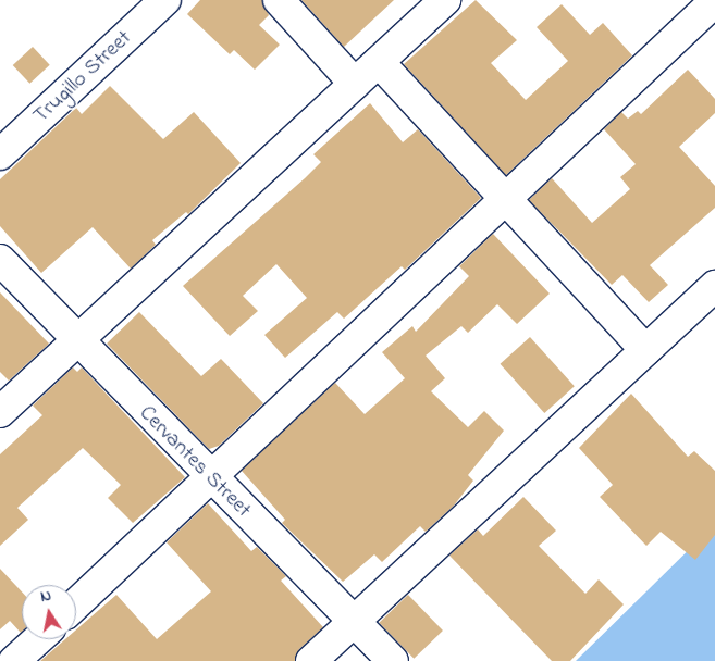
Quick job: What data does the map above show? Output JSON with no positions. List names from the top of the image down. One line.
{"streets":{"street":["Trugillo Street","Cervantes Street"]},"north":"top"}
